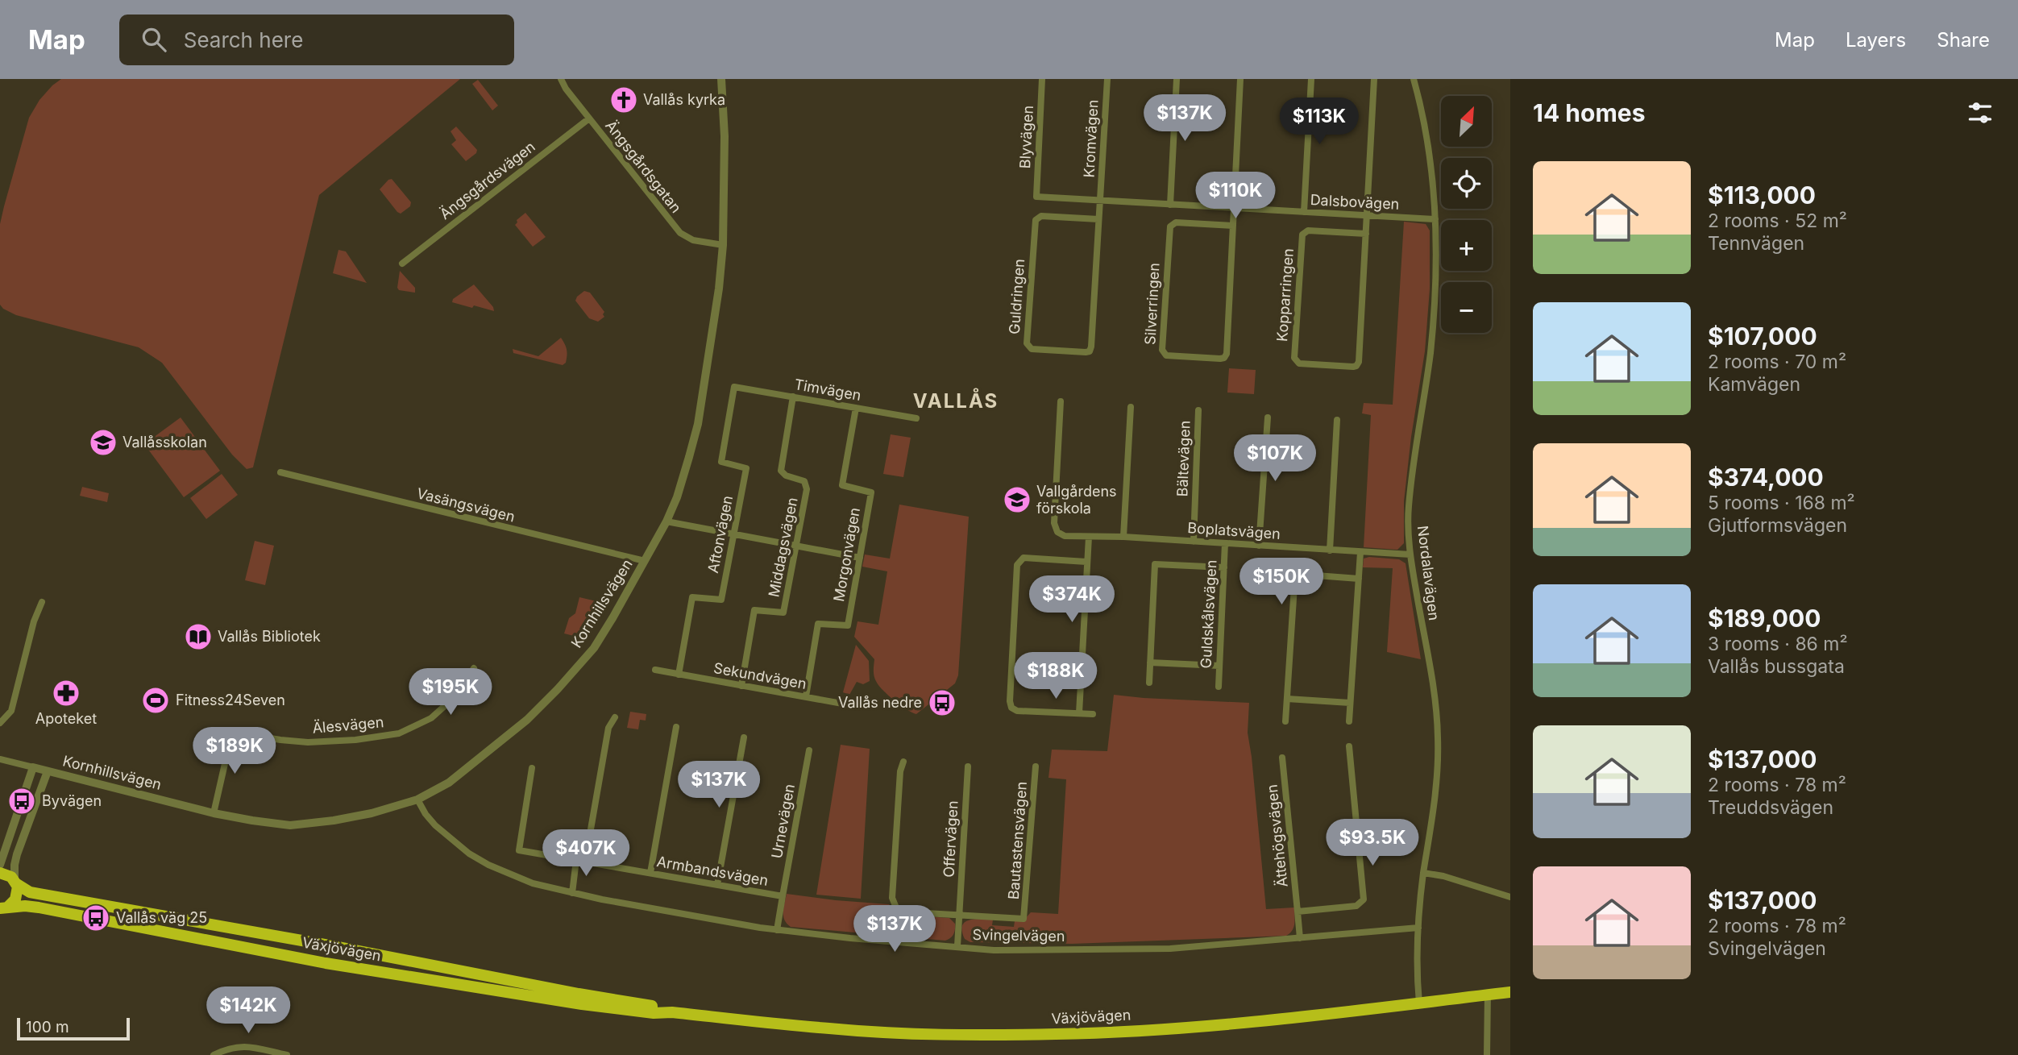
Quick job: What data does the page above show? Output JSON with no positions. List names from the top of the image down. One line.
{"streets":{"highway":["Växjövägen"],"street":["Blyvägen","Kromvägen","Ängsgårdsgatan","Ängsgårdsvägen","Dalsbovägen","Kopparringen","Guldringen","Silverringen","Timvägen","Bältevägen","Vasängsvägen","Boplatsvägen","Aftonvägen","Middagsvägen","Morgonvägen","Nordalavägen","Kornhillsvägen","Guldskålsvägen","Sekundvägen","Älesvägen","Urnevägen","Ättehögsvägen","Offervägen","Bautastensvägen","Armbandsvägen","Svingelvägen"]},"crossings":[["Blyvägen","Dalsbovägen"],["Kromvägen","Dalsbovägen"],["Kromvägen","Guldringen"],["Ängsgårdsgatan","Ängsgårdsvägen"],["Ängsgårdsgatan","Kornhillsvägen"],["Dalsbovägen","Kopparringen"],["Dalsbovägen","Guldringen"],["Dalsbovägen","Silverringen"],["Dalsbovägen","Nordalavägen"],["Timvägen","Aftonvägen"],["Timvägen","Middagsvägen"],["Timvägen","Morgonvägen"],["Bältevägen","Boplatsvägen"],["Vasängsvägen","Kornhillsvägen"],["Boplatsvägen","Nordalavägen"],["Boplatsvägen","Guldskålsvägen"],["Aftonvägen","Sekundvägen"],["Middagsvägen","Sekundvägen"],["Morgonvägen","Sekundvägen"],["Nordalavägen","Svingelvägen"],["Nordalavägen","Växjövägen"],["Kornhillsvägen","Älesvägen"],["Kornhillsvägen","Svingelvägen"],["Kornhillsvägen","Växjövägen"],["Urnevägen","Armbandsvägen"],["Ättehögsvägen","Svingelvägen"],["Offervägen","Bautastensvägen"],["Offervägen","Svingelvägen"],["Armbandsvägen","Svingelvägen"]],"districts":["VALLÅS"],"places":{"church":["Vallås kyrka"],"school or university":["Vallåsskolan","Vallgårdens förskola"],"library":["Vallås Bibliotek"],"pharmacy":["Apoteket"],"sports":["Fitness24Seven"],"bus stop":["Vallås nedre","Byvägen","Vallås väg 25"]},"scale_bar":"100 m","north":"top right","page":{"header":"Map","search":"Search here","nav":["Map","Layers","Share"],"heading":"14 homes","price":["$137K","$113K","$110K","$107K","$150K","$374K","$188K","$195K","$189K","$137K","$93.5K","$407K","$137K","$142K"],"map_buttons":["+","−"],"list":[{"name":"$113,000","note":"2 rooms · 52 m² · Tennvägen"},{"name":"$107,000","note":"2 rooms · 70 m² · Kamvägen"},{"name":"$374,000","note":"5 rooms · 168 m² · Gjutformsvägen"},{"name":"$189,000","note":"3 rooms · 86 m² · Vallås bussgata"},{"name":"$137,000","note":"2 rooms · 78 m² · Treuddsvägen"},{"name":"$137,000","note":"2 rooms · 78 m² · Svingelvägen"}],"scale":"100 m"}}
